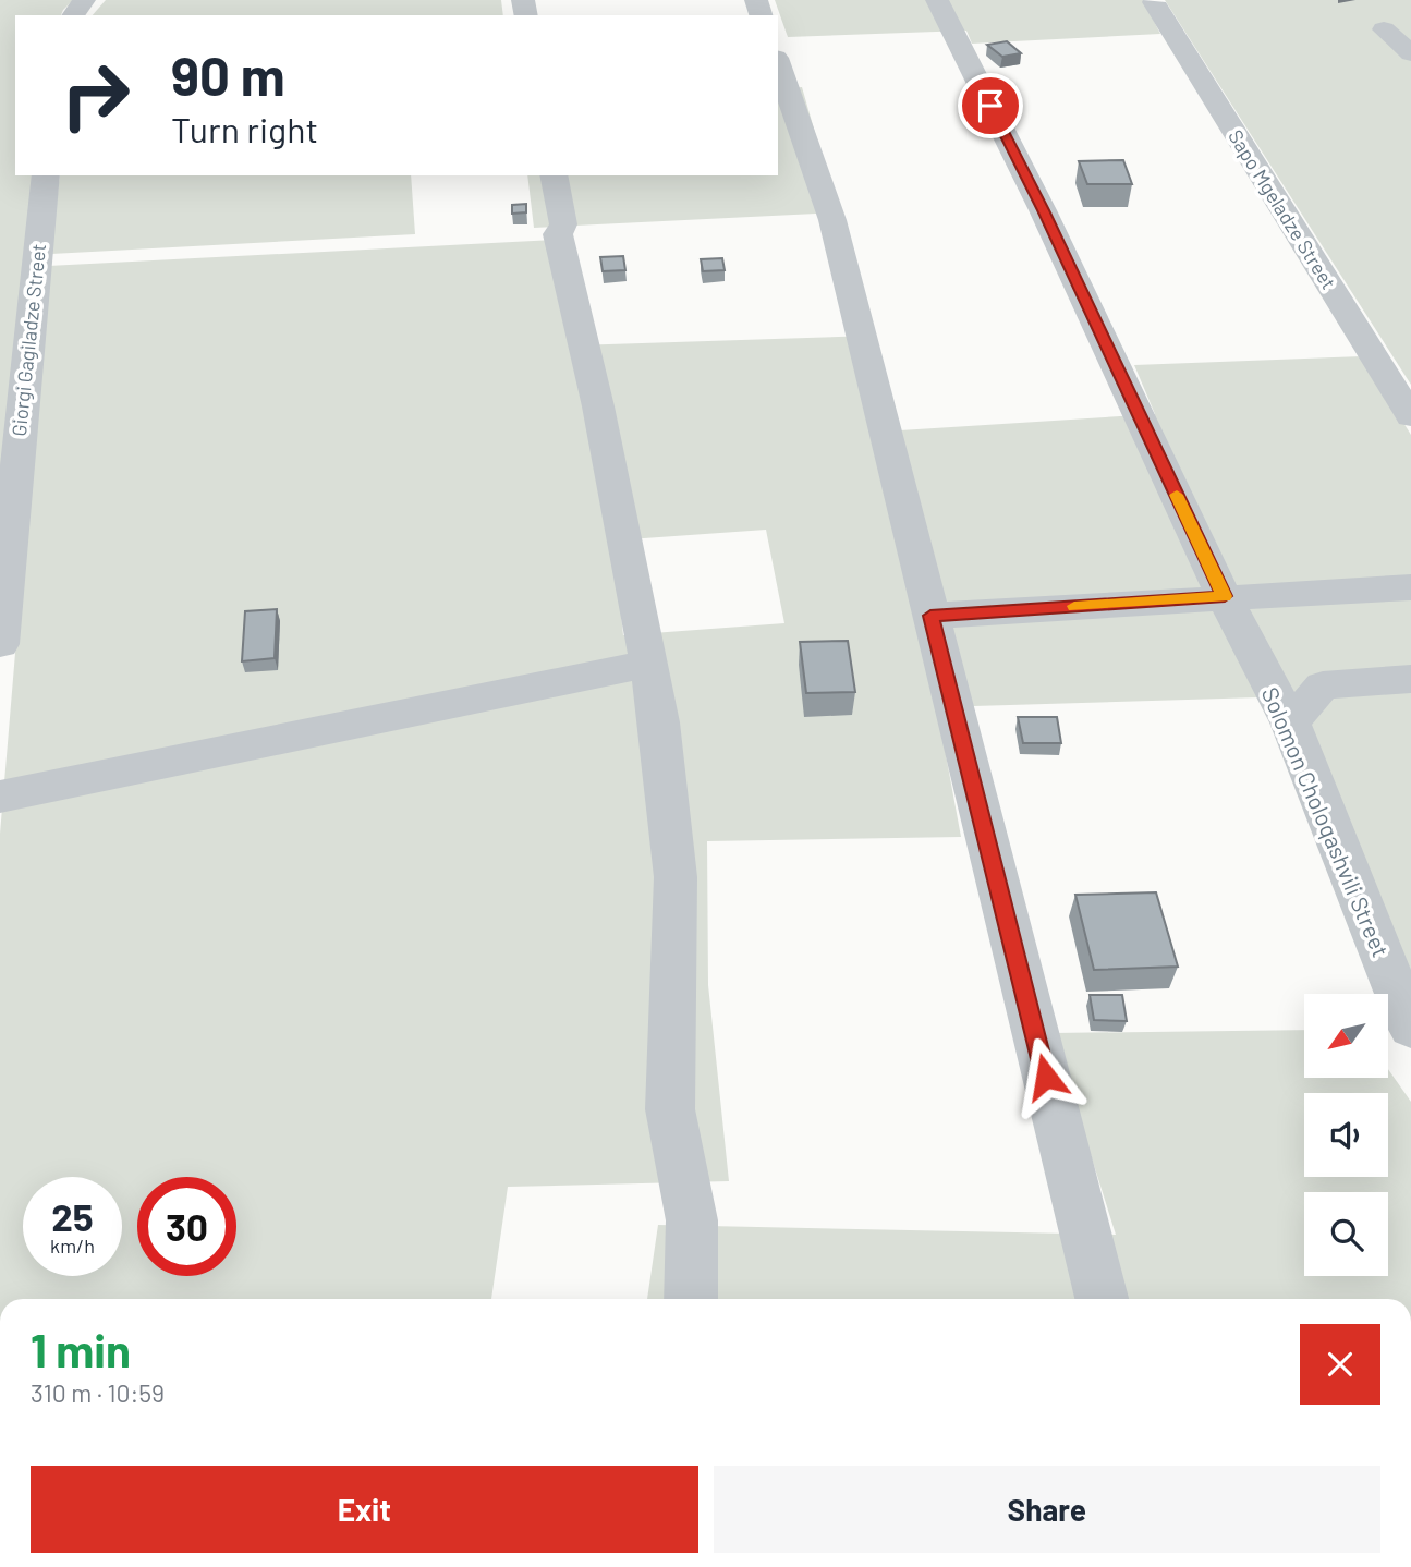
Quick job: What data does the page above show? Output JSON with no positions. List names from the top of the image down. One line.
{"streets":{"street":["Sapo Mgeladze Street","Giorgi Gagiladze Street","Solomon Choloqashvili Street"]},"north":"bottom left","page":{"turn":["90 m","Turn right"],"speed":"25 km/h","limit":"30","heading":["1 min","310 m · 10:59"],"buttons":["Exit","Share"]}}
